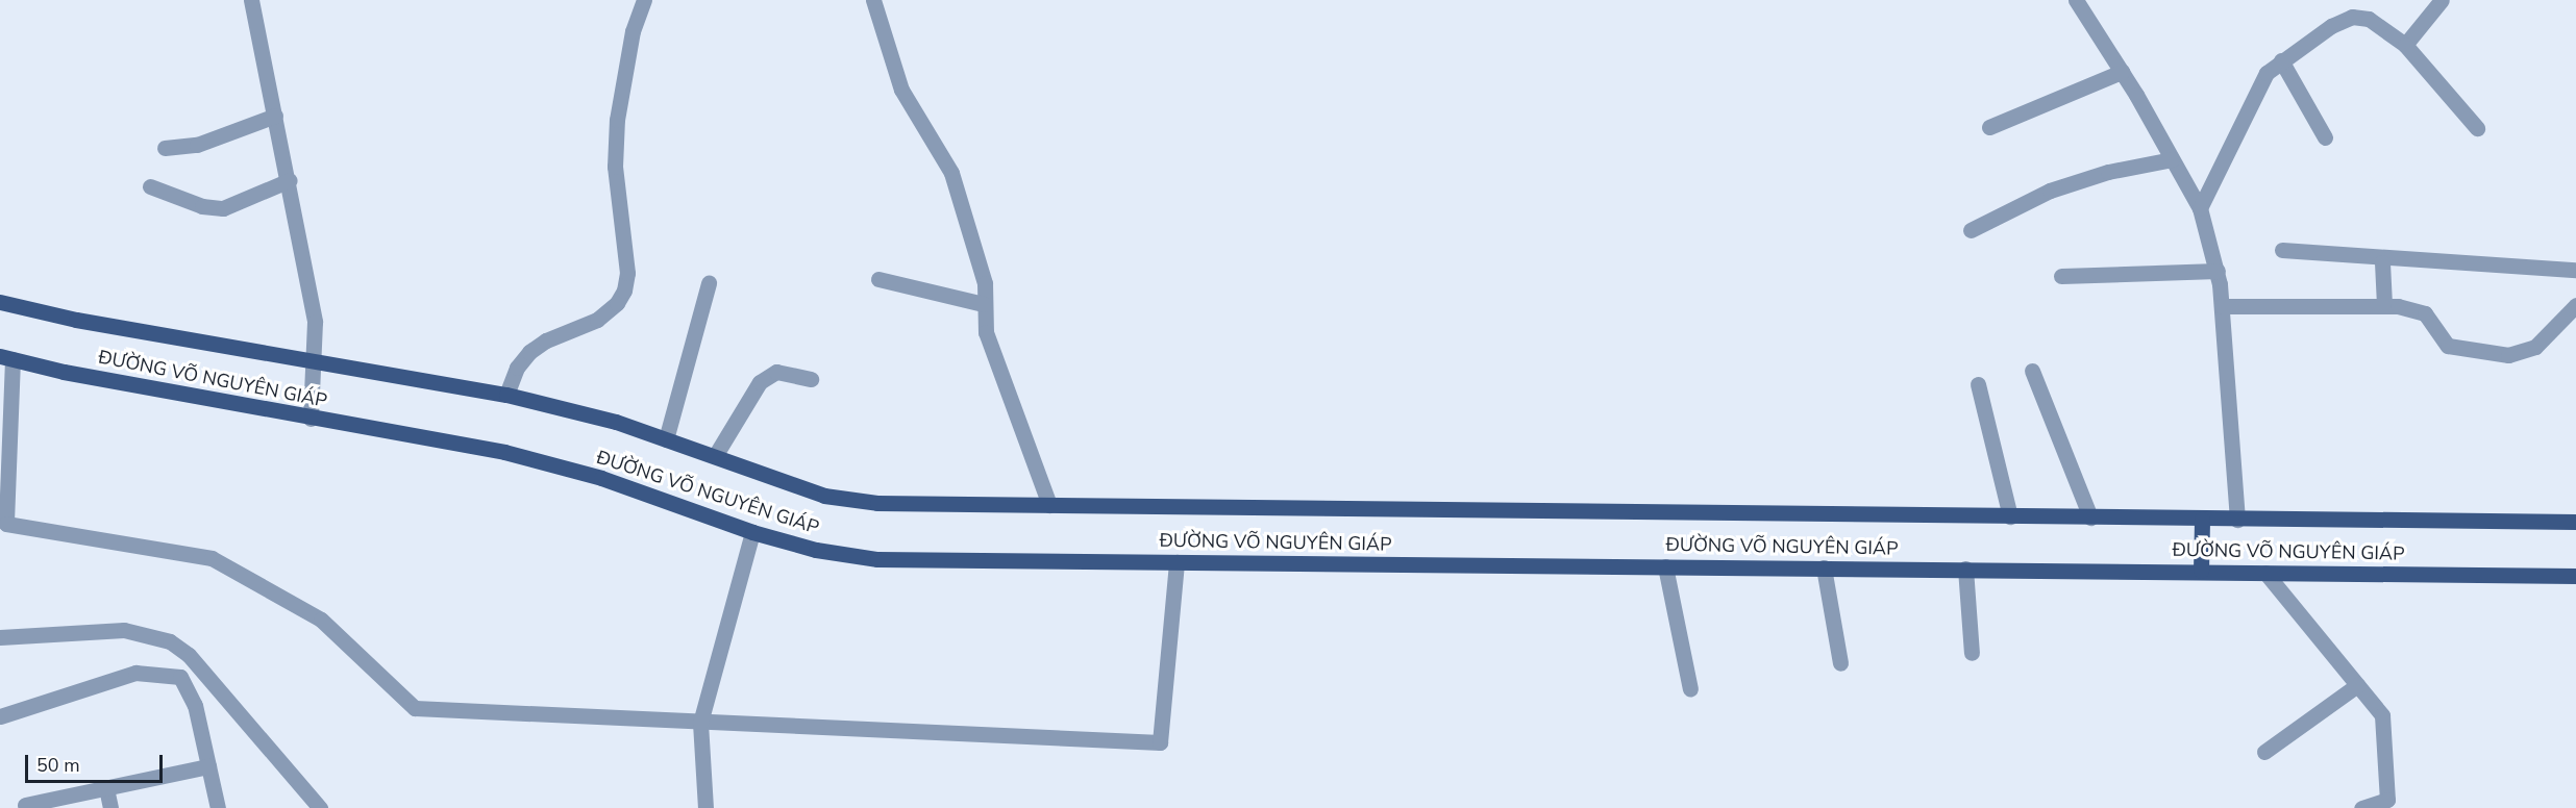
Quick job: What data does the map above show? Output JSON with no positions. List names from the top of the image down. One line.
{"streets":{"main road":["ĐƯỜNG VÕ NGUYÊN GIÁP"]},"scale_bar":"50 m"}
